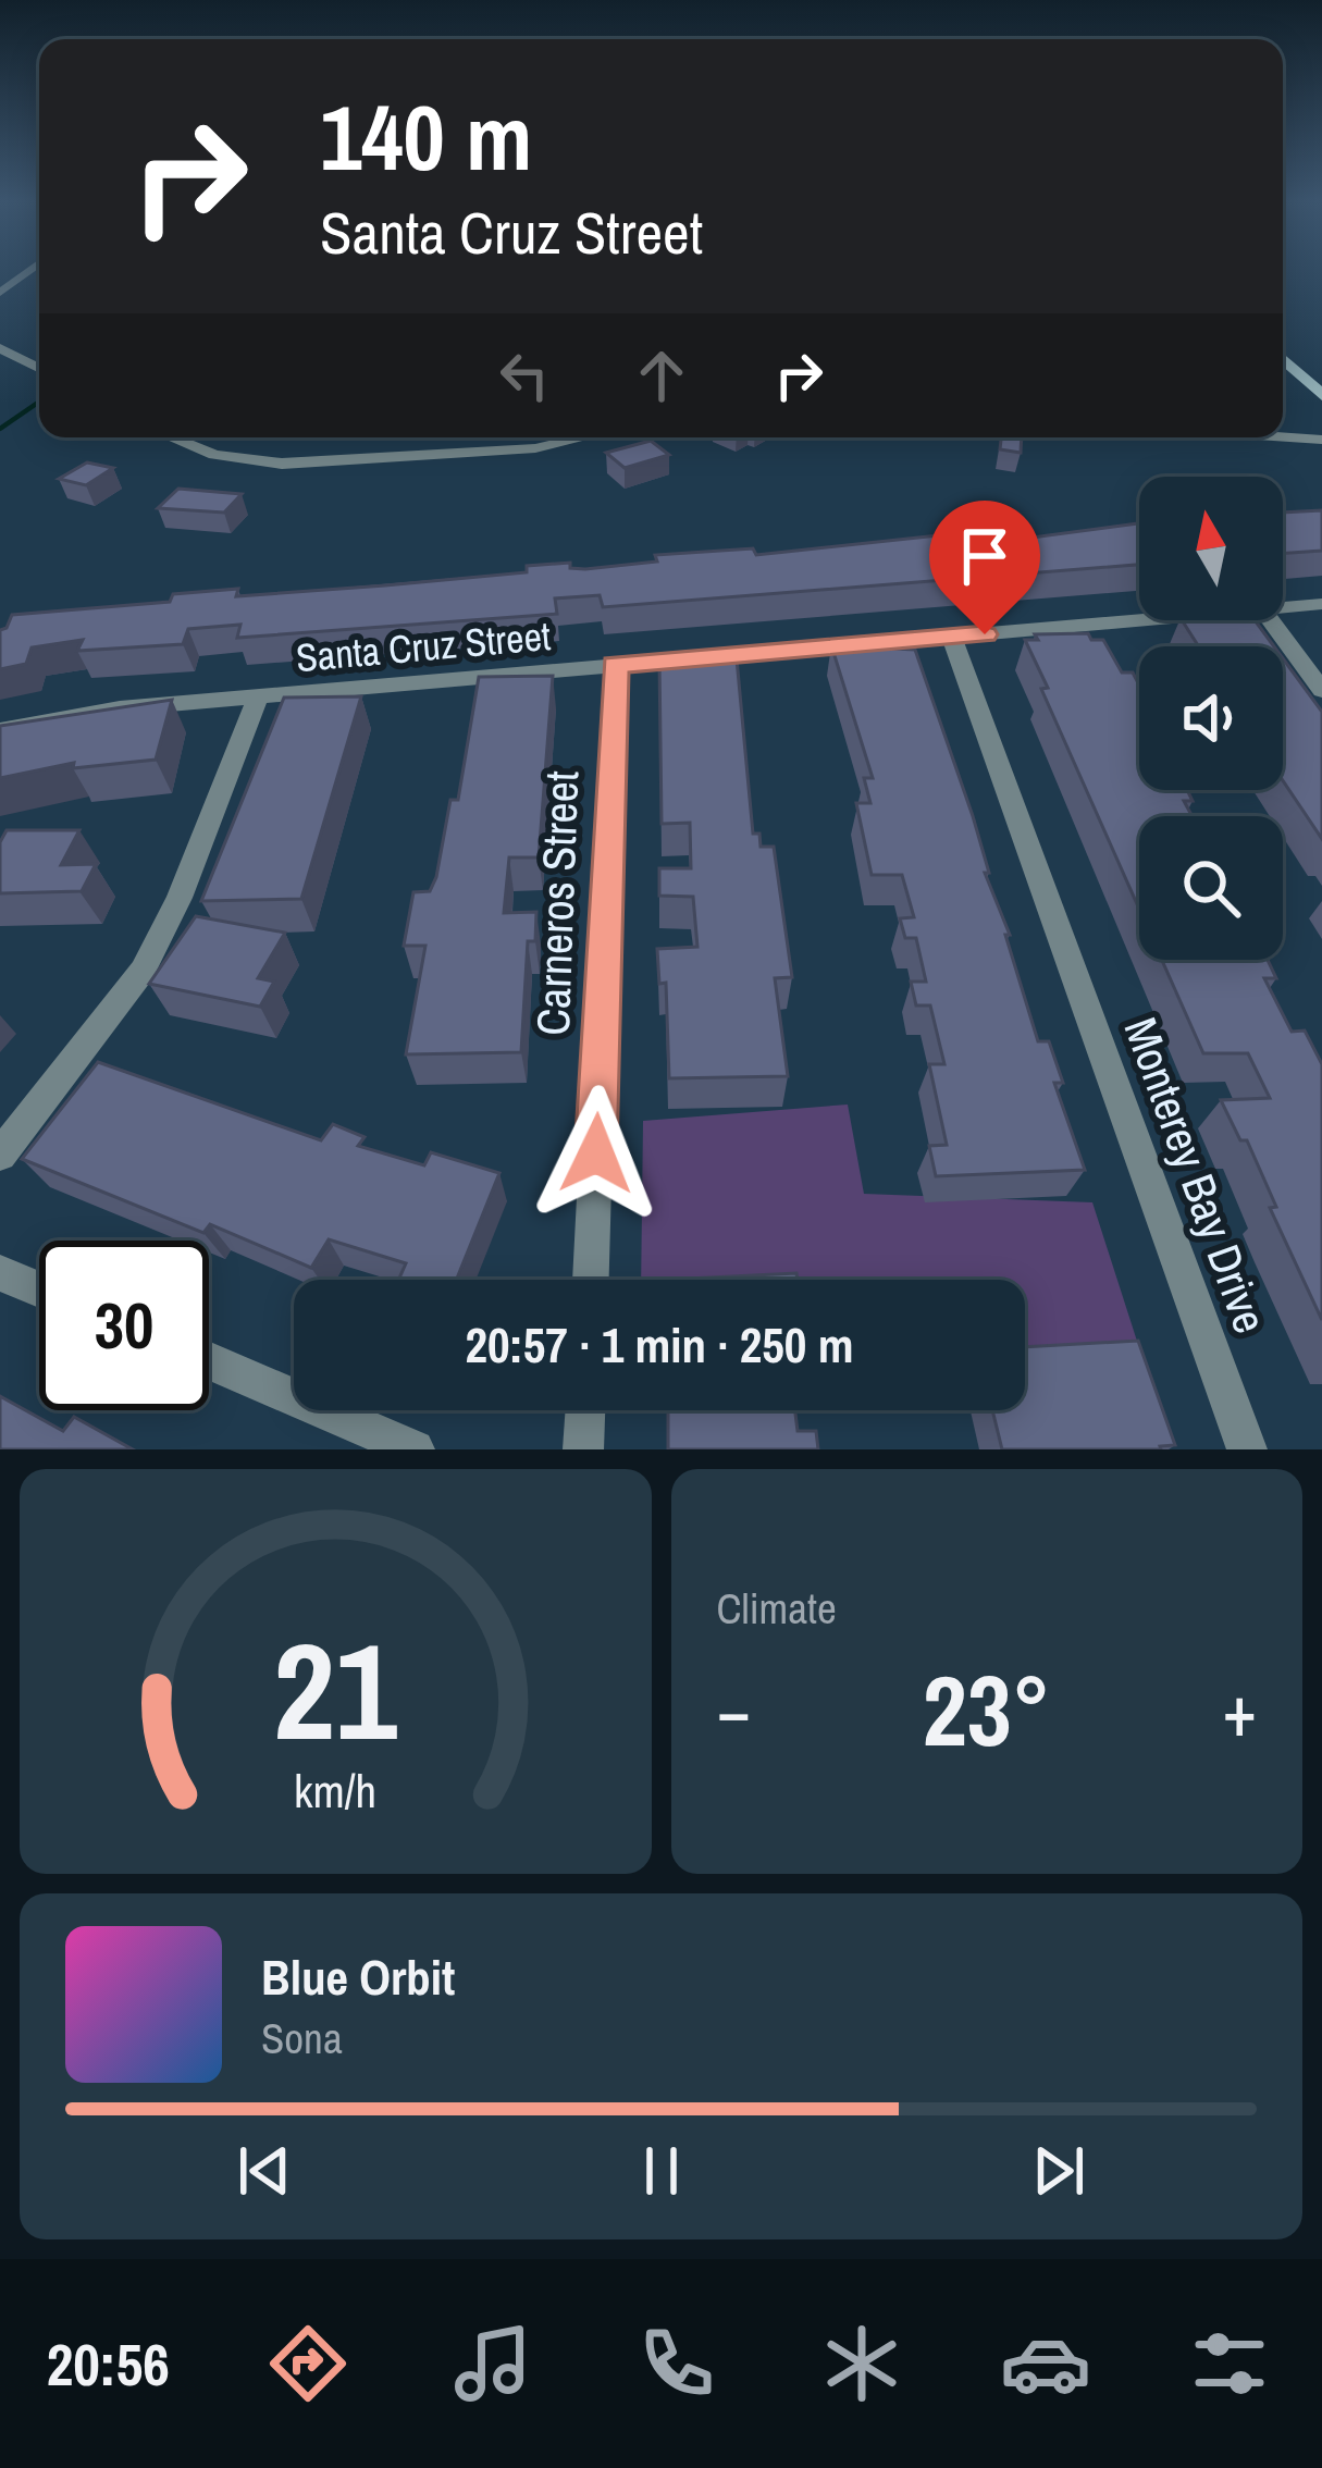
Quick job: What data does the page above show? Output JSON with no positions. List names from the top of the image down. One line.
{"streets":{"street":["Santa Cruz Street","Carneros Street","Monterey Bay Drive"]},"crossings":[["Santa Cruz Street","Carneros Street"],["Santa Cruz Street","Monterey Bay Drive"]],"north":"top","page":{"turn":["140 m","Santa Cruz Street"],"limit":"30","trip":"20:57 · 1 min · 250 m","tile":"Climate","heat":["−","23°","+"],"song":["Blue Orbit","Sona"],"tabs":"20:56","gauge":["21","km/h"]}}
